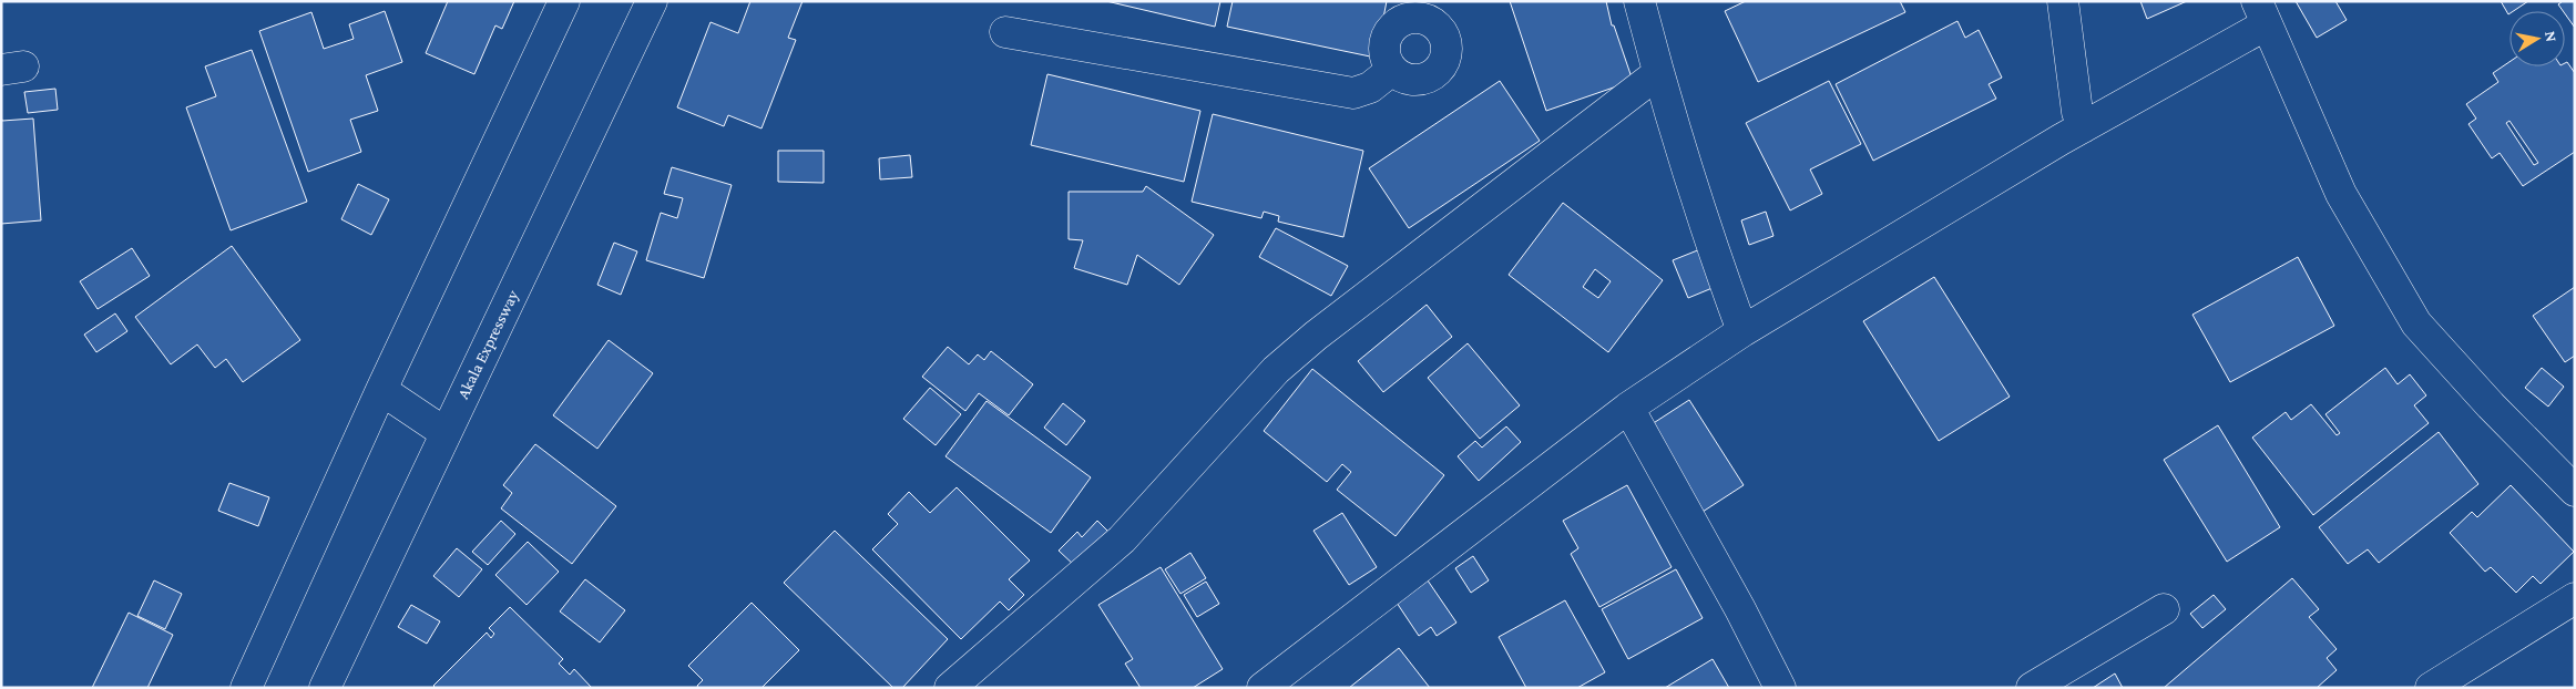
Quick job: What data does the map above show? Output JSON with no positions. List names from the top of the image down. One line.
{"streets":{"street":["Akala Expressway"]},"north":"right"}
